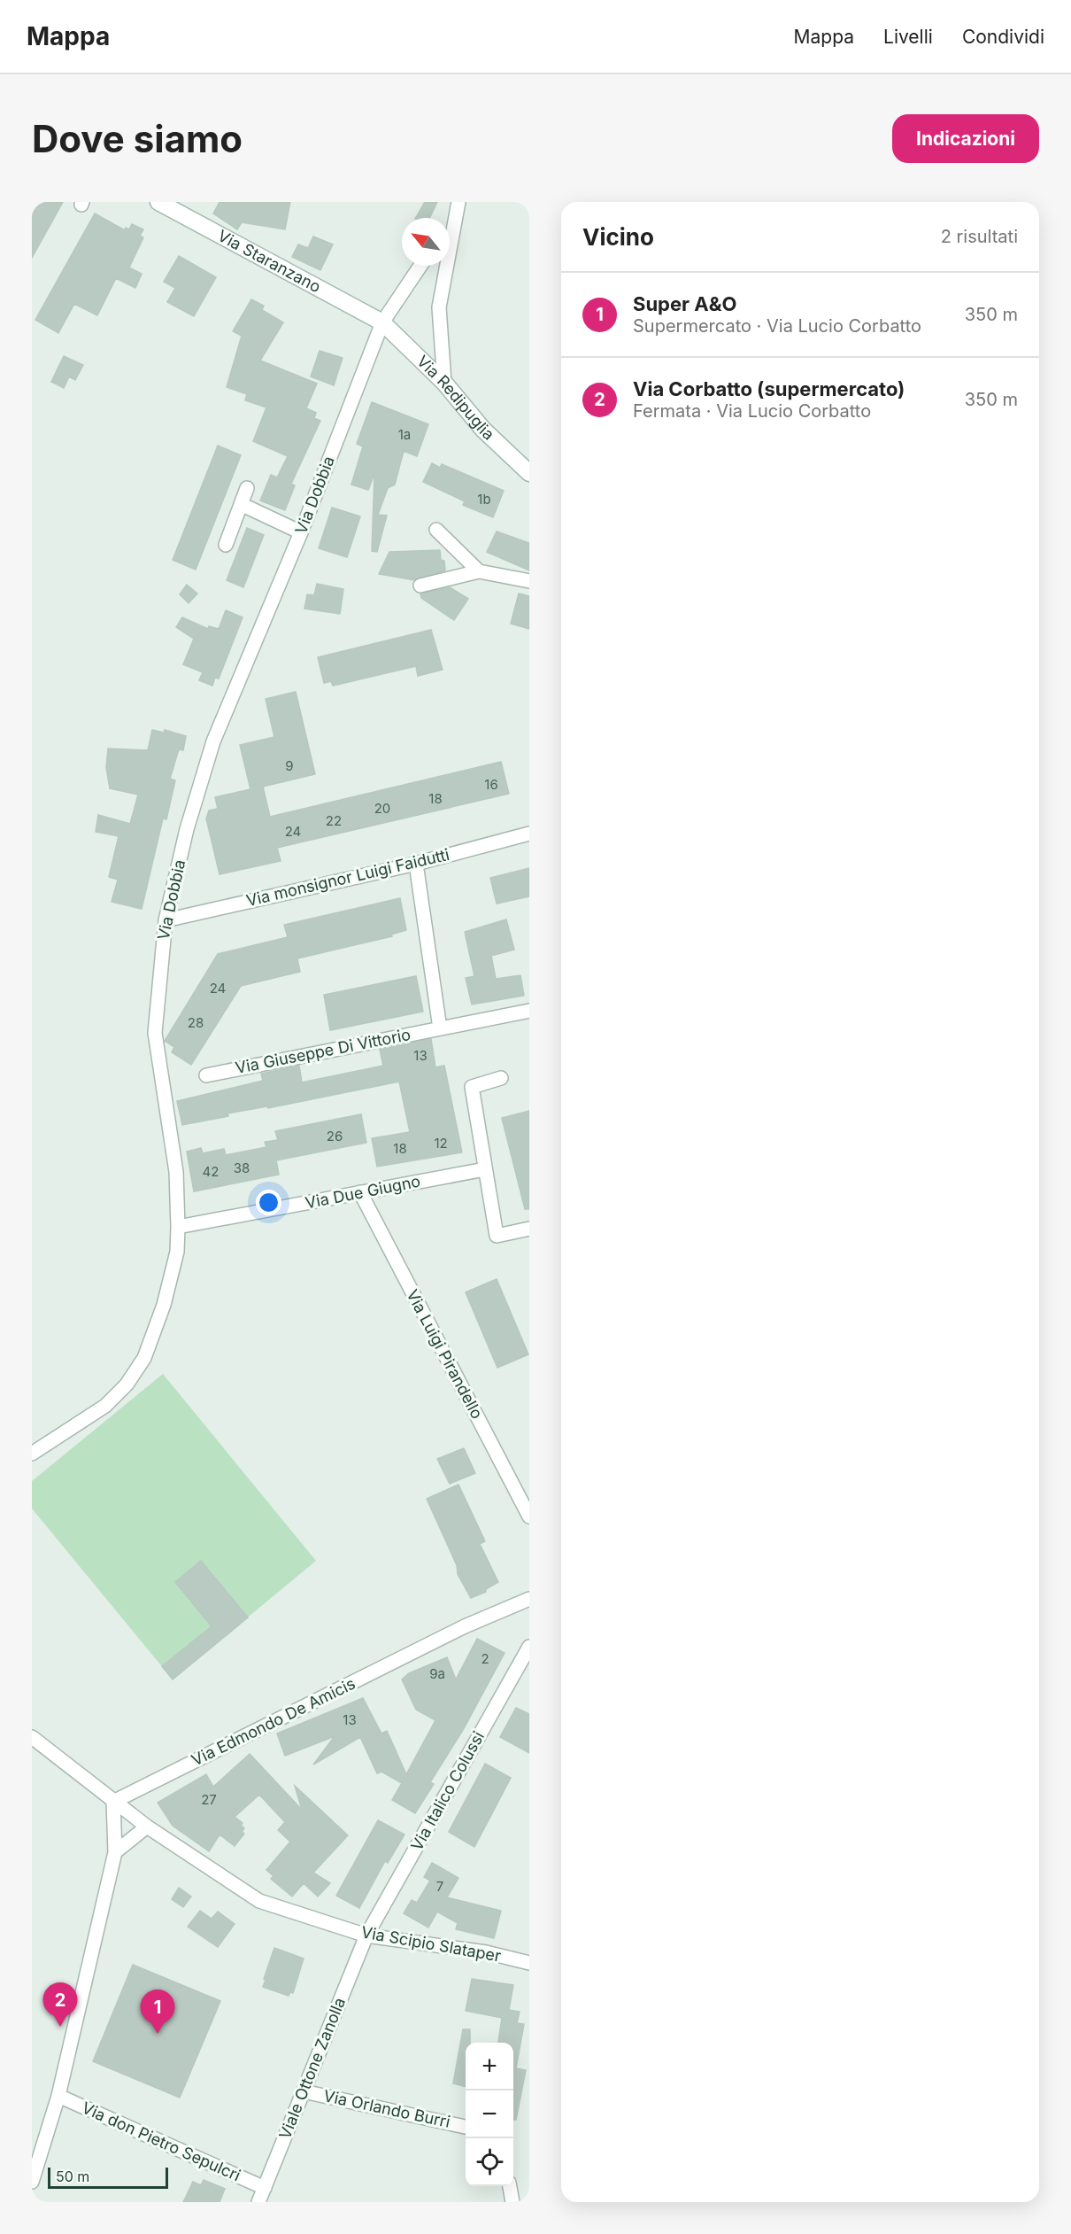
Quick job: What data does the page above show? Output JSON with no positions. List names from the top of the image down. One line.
{"streets":{"street":["Via Staranzano","Via Redipuglia","Via Dobbia","Via monsignor Luigi Faidutti","Via Giuseppe Di Vittorio","Via Due Giugno","Via Luigi Pirandello","Via Edmondo De Amicis","Via Italico Colussi","Via Scipio Slataper","Viale Ottone Zanolla","Via Orlando Burri","Via don Pietro Sepulcri"]},"crossings":[["Via Staranzano","Via Redipuglia"],["Via Staranzano","Via Dobbia"],["Via Redipuglia","Via Dobbia"],["Via Dobbia","Via monsignor Luigi Faidutti"],["Via Dobbia","Via Due Giugno"],["Via Due Giugno","Via Luigi Pirandello"],["Via Edmondo De Amicis","Via Scipio Slataper"],["Via Italico Colussi","Via Scipio Slataper"],["Via Italico Colussi","Viale Ottone Zanolla"],["Via Scipio Slataper","Viale Ottone Zanolla"],["Viale Ottone Zanolla","Via Orlando Burri"],["Viale Ottone Zanolla","Via don Pietro Sepulcri"]],"house_numbers":["1a","1b","9","16","18","20","22","24","24","28","13","26","12","18","38","42","2","9a","13","27","7"],"scale_bar":"50 m","north":"top left","page":{"header":"Mappa","nav":["Mappa","Livelli","Condividi"],"buttons":"Indicazioni","title":"Dove siamo","heading":["Vicino","2 risultati"],"list":[{"mark":"1","name":"Super A&O","note":"Supermercato · Via Lucio Corbatto","value":"350 m"},{"mark":"2","name":"Via Corbatto (supermercato)","note":"Fermata · Via Lucio Corbatto","value":"350 m"}],"pins":["2","1"],"map_buttons":["+","−"],"scale":"50 m"}}
